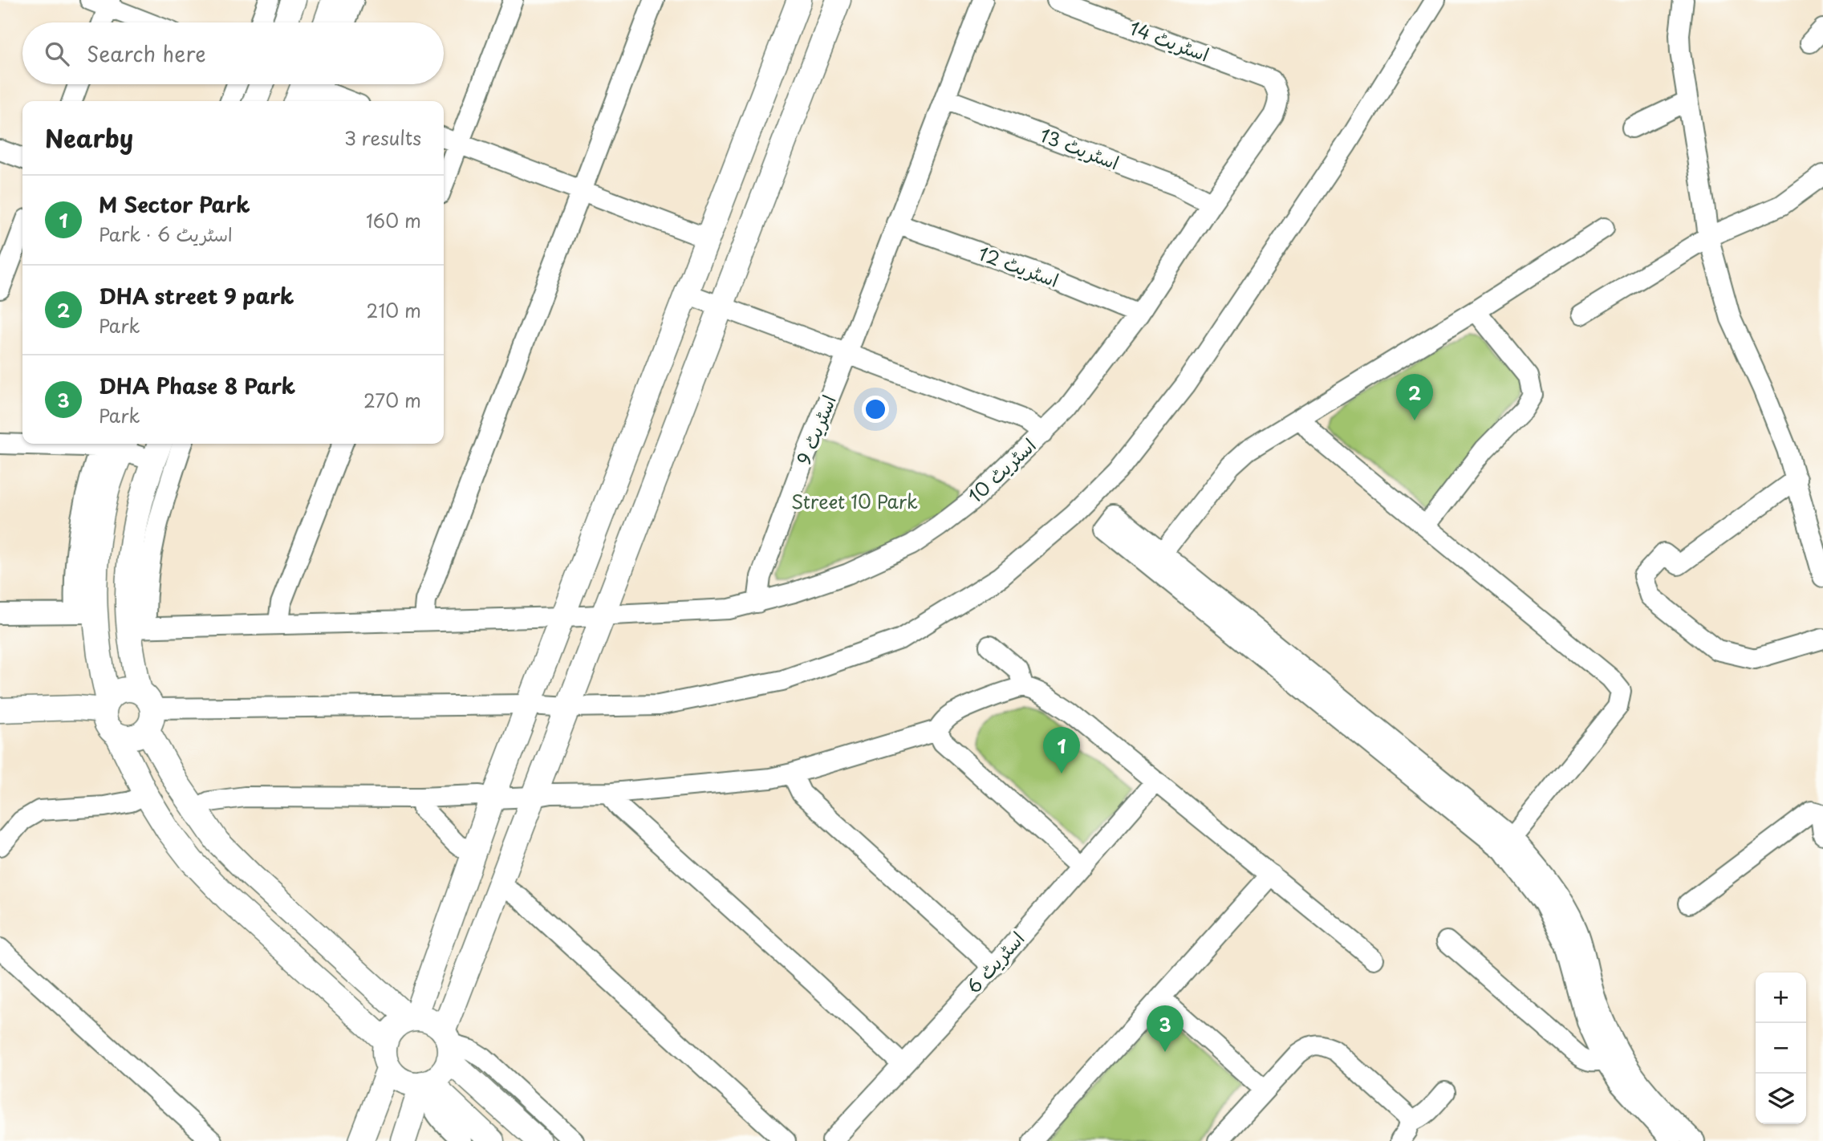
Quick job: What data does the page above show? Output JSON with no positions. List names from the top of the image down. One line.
{"streets":{"street":["اسٹریٹ 14","اسٹریٹ 13","اسٹریٹ 12","اسٹریٹ 9","اسٹریٹ 10","اسٹریٹ 6"]},"crossings":[["اسٹریٹ 14","اسٹریٹ 10"],["اسٹریٹ 13","اسٹریٹ 9"],["اسٹریٹ 13","اسٹریٹ 10"],["اسٹریٹ 12","اسٹریٹ 9"],["اسٹریٹ 12","اسٹریٹ 10"],["اسٹریٹ 9","اسٹریٹ 10"]],"parks":["Street 10 Park"],"page":{"search":"Search here","heading":["Nearby","3 results"],"list":[{"mark":"1","name":"M Sector Park","note":"Park · اسٹریٹ 6","value":"160 m"},{"mark":"2","name":"DHA street 9 park","note":"Park","value":"210 m"},{"mark":"3","name":"DHA Phase 8 Park","note":"Park","value":"270 m"}],"pins":["2","1","3"],"map_buttons":["+","−"]}}
